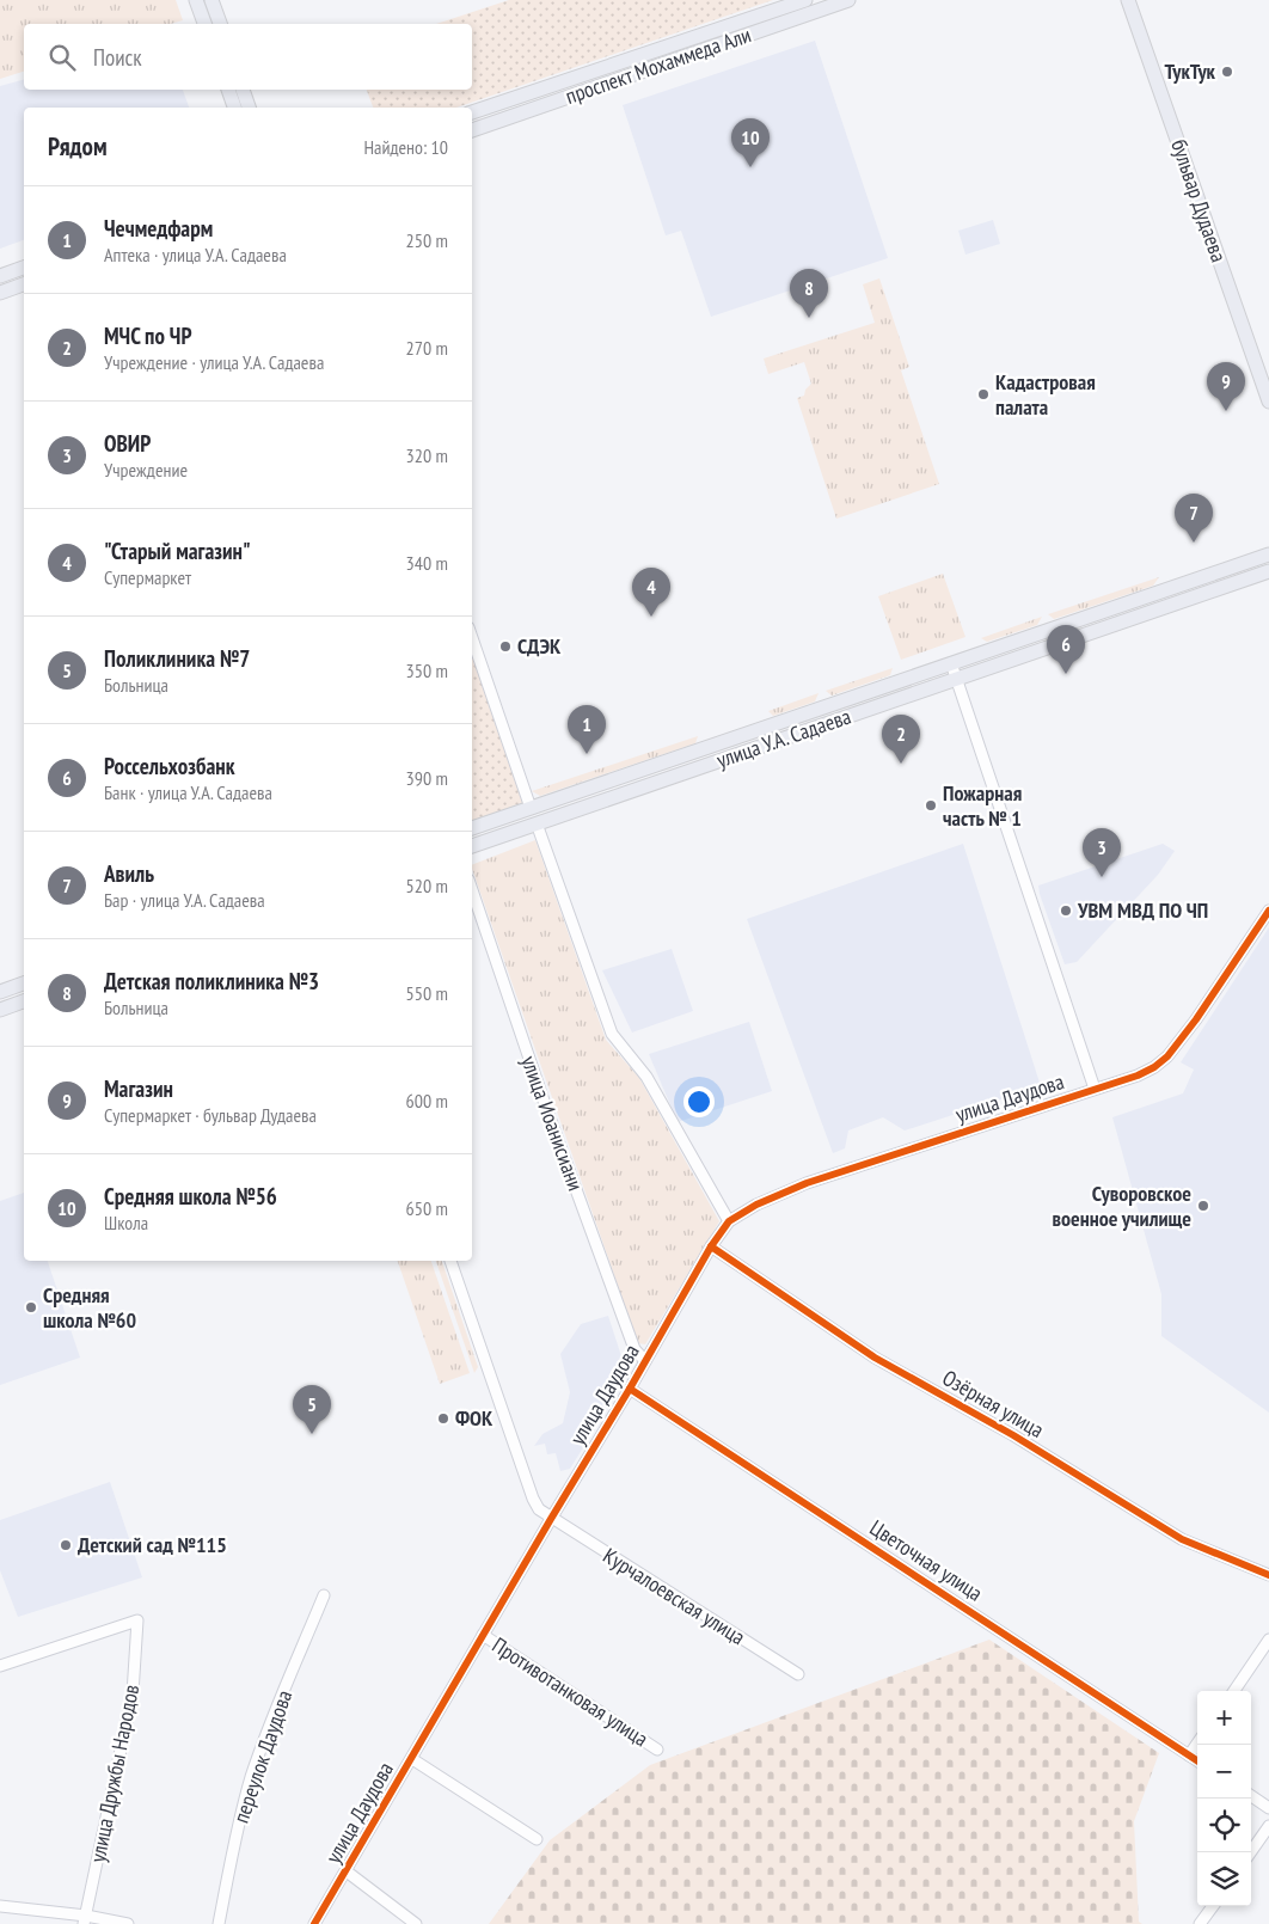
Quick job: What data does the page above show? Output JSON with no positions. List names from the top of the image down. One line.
{"streets":{"main road":["проспект Мохаммеда Али","бульвар Дудаева","улица У.А. Садаева"],"street":["улица Даудова","улица Иоанисиани","Озёрная улица","Цветочная улица","Курчалоевская улица","Противотанковая улица","переулок Даудова","улица Дружбы Народов"]},"crossings":[["улица Даудова","улица Иоанисиани"],["улица Даудова","Озёрная улица"],["улица Даудова","Цветочная улица"],["улица Даудова","Курчалоевская улица"],["улица Даудова","Противотанковая улица"]],"places":["ТукТук","Кадастровая палата","СДЭК","Пожарная часть № 1","УВМ МВД ПО ЧП","Суворовское военное училище","Средняя школа №60","ФОК","Детский сад №115"],"page":{"search":"Поиск","heading":["Рядом","Найдено: 10"],"pins":["10","8","9","7","4","6","1","2","3","5"],"list":[{"mark":"1","name":"Чечмедфарм","note":"Аптека · улица У.А. Садаева","value":"250 m"},{"mark":"2","name":"МЧС по ЧР","note":"Учреждение · улица У.А. Садаева","value":"270 m"},{"mark":"3","name":"ОВИР","note":"Учреждение","value":"320 m"},{"mark":"4","name":"\"Старый магазин\"","note":"Супермаркет","value":"340 m"},{"mark":"5","name":"Поликлиника №7","note":"Больница","value":"350 m"},{"mark":"6","name":"Россельхозбанк","note":"Банк · улица У.А. Садаева","value":"390 m"},{"mark":"7","name":"Авиль","note":"Бар · улица У.А. Садаева","value":"520 m"},{"mark":"8","name":"Детская поликлиника №3","note":"Больница","value":"550 m"},{"mark":"9","name":"Магазин","note":"Супермаркет · бульвар Дудаева","value":"600 m"},{"mark":"10","name":"Средняя школа №56","note":"Школа","value":"650 m"}],"map_buttons":["+","−"]}}
